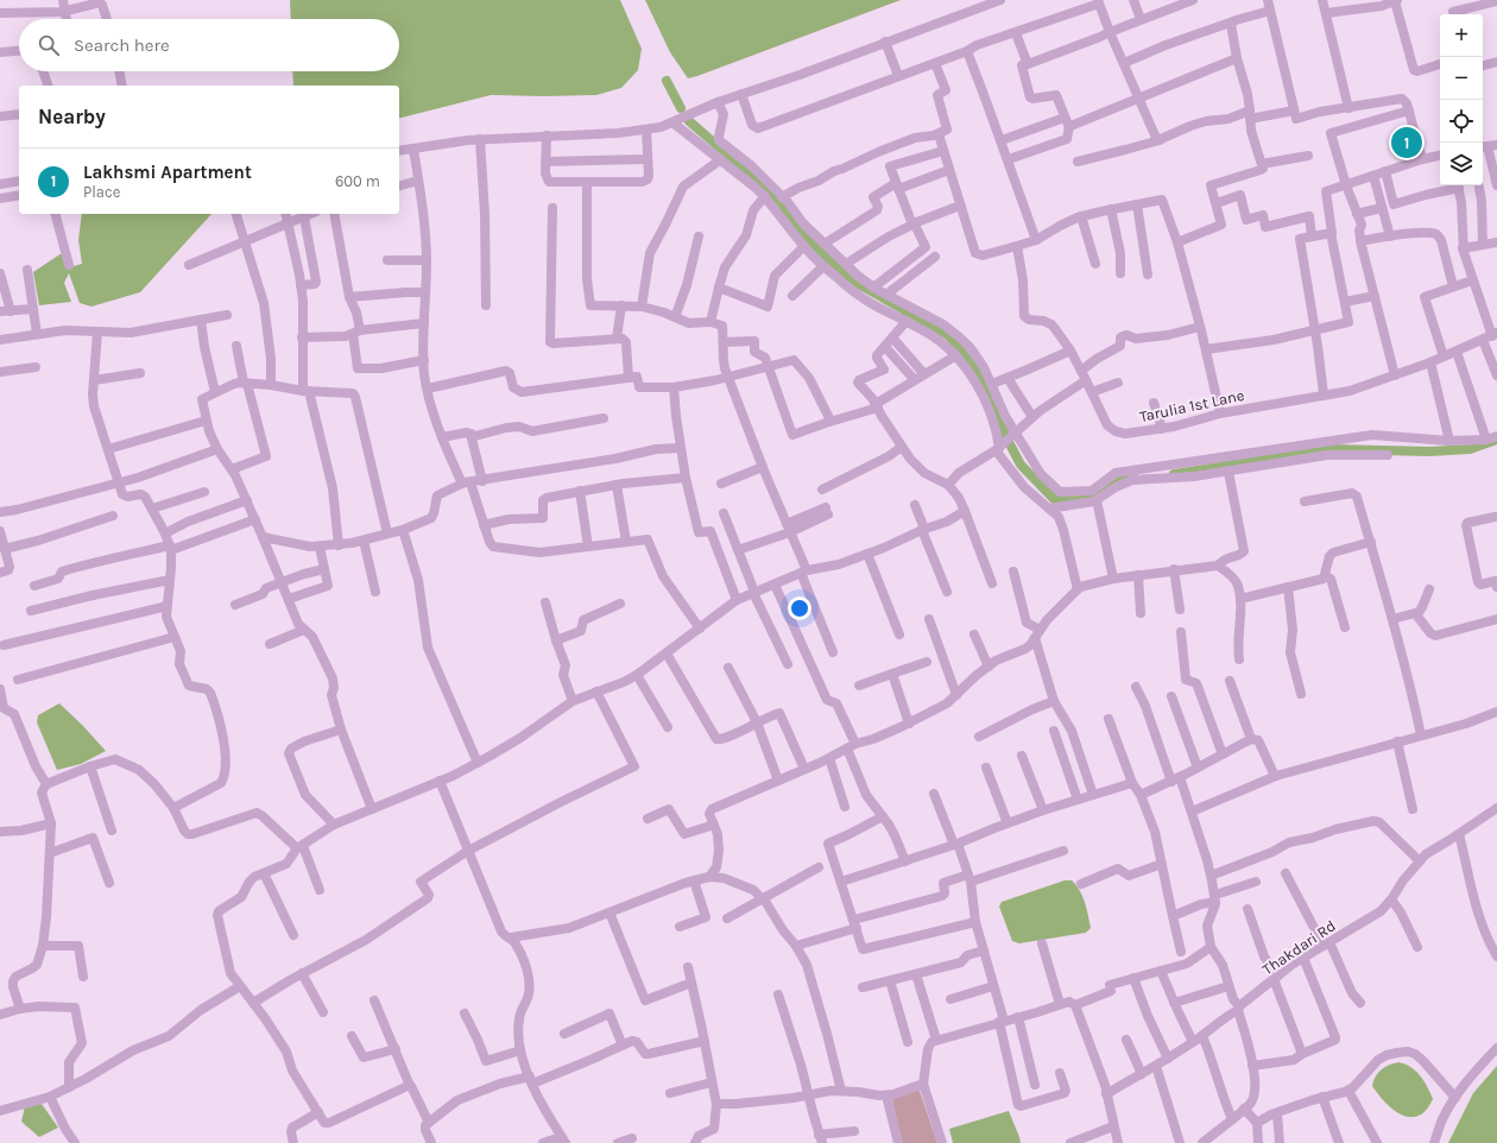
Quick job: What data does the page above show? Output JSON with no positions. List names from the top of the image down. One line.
{"streets":{"street":["Tarulia 1st Lane","Thakdari Rd"]},"page":{"map_buttons":["+","−"],"search":"Search here","heading":"Nearby","pins":"1","list":[{"mark":"1","name":"Lakhsmi Apartment","note":"Place","value":"600 m"}]}}
